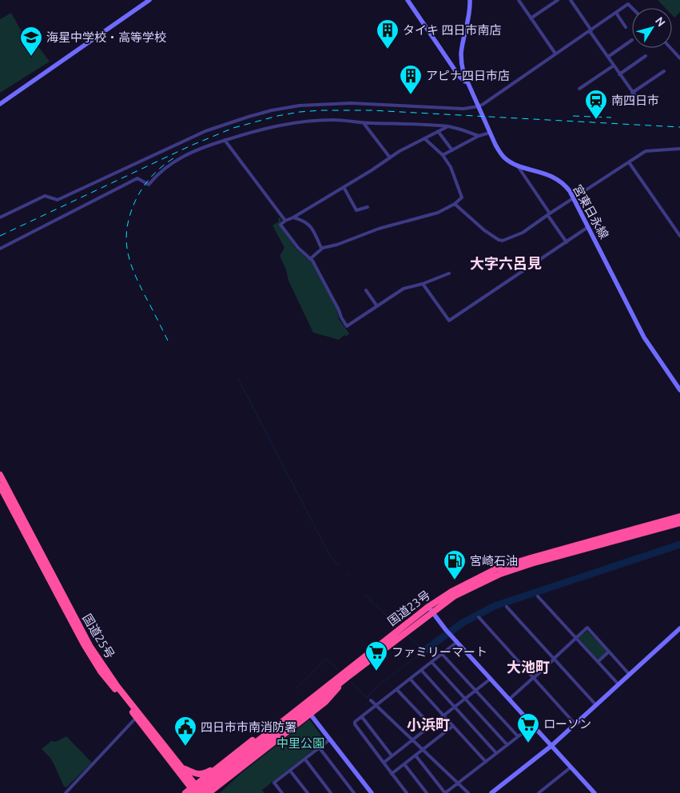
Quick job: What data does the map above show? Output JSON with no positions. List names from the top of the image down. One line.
{"streets":{"highway":["国道23号","国道25号"],"street":["宮東日永線"]},"crossings":[["国道23号","国道25号"]],"districts":["大字六呂見","大池町","小浜町"],"parks":["中里公園"],"places":{"building":["タイキ 四日市南店","アピナ四日市店"],"school or university":["海星中学校・高等学校"],"station":["南四日市"],"fuel station":["宮崎石油"],"supermarket":["ファミリーマート","ローソン"],"public building":["四日市市南消防署"]},"north":"top right"}
